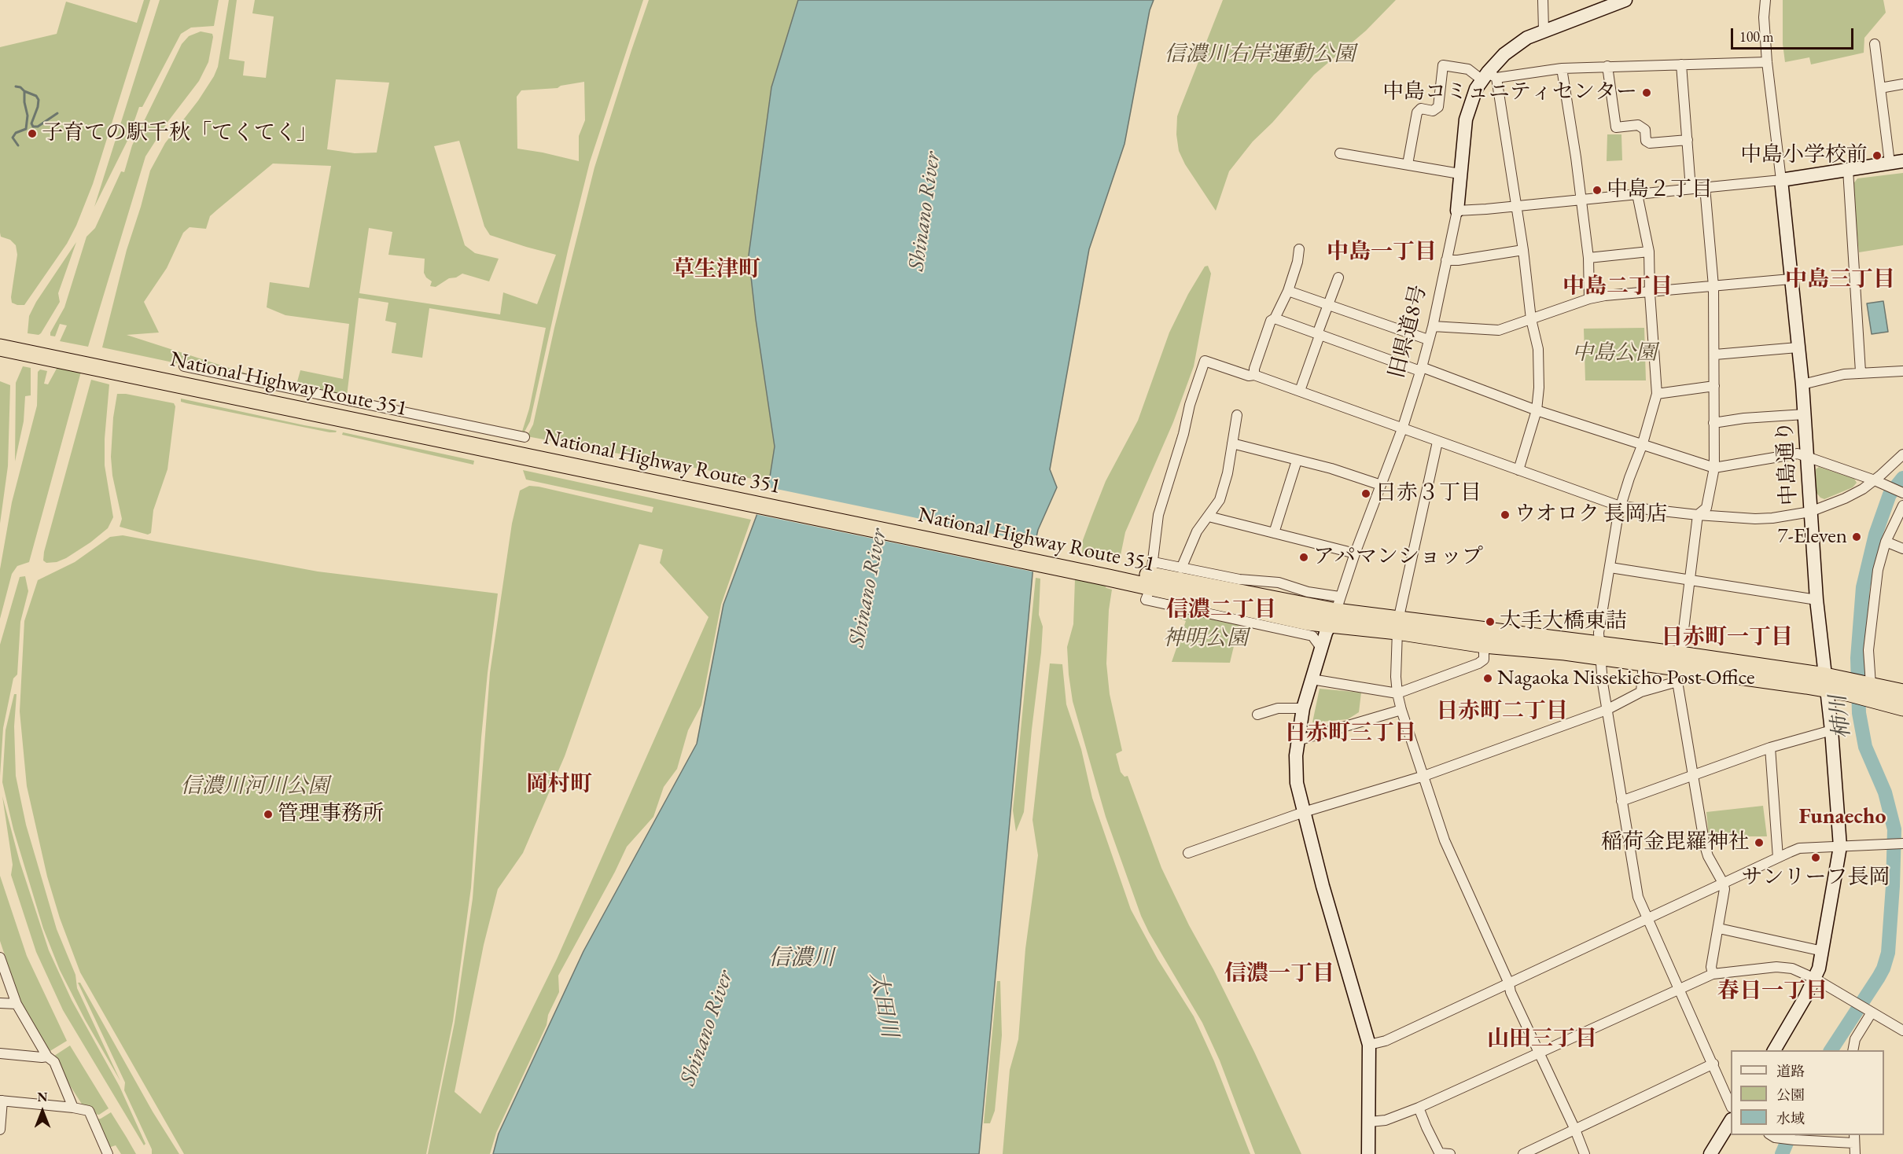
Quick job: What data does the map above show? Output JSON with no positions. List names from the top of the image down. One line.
{"streets":{"highway":["National Highway Route 351"],"street":["旧県道8号","中島通り"]},"crossings":[["旧県道8号","National Highway Route 351"],["National Highway Route 351","中島通り"]],"districts":["中島一丁目","草生津町","中島三丁目","中島二丁目","信濃二丁目","日赤町一丁目","日赤町二丁目","日赤町三丁目","岡村町","Funaecho","信濃一丁目","春日一丁目","山田三丁目"],"water":["Shinano River","柿川","信濃川","太田川"],"parks":["信濃川右岸運動公園","中島公園","神明公園","信濃川河川公園"],"places":["中島コミュニティセンター","子育ての駅千秋「てくてく」","中島小学校前","中島２丁目","日赤３丁目","ウオロク 長岡店","7-Eleven","アパマンショップ","大手大橋東詰","Nagaoka Nissekicho Post Office","管理事務所","稲荷金毘羅神社","サンリーフ長岡"],"legend":["道路","公園","水域"],"scale_bar":"100 m","north":"top"}
